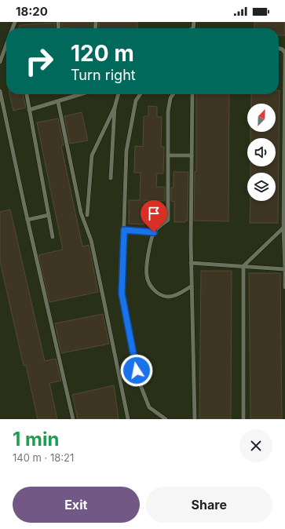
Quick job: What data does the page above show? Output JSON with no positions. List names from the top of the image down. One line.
{"north":"top right","page":{"status":"18:20","turn":["120 m","Turn right"],"heading":["1 min","140 m · 18:21"],"buttons":["Exit","Share"]}}
